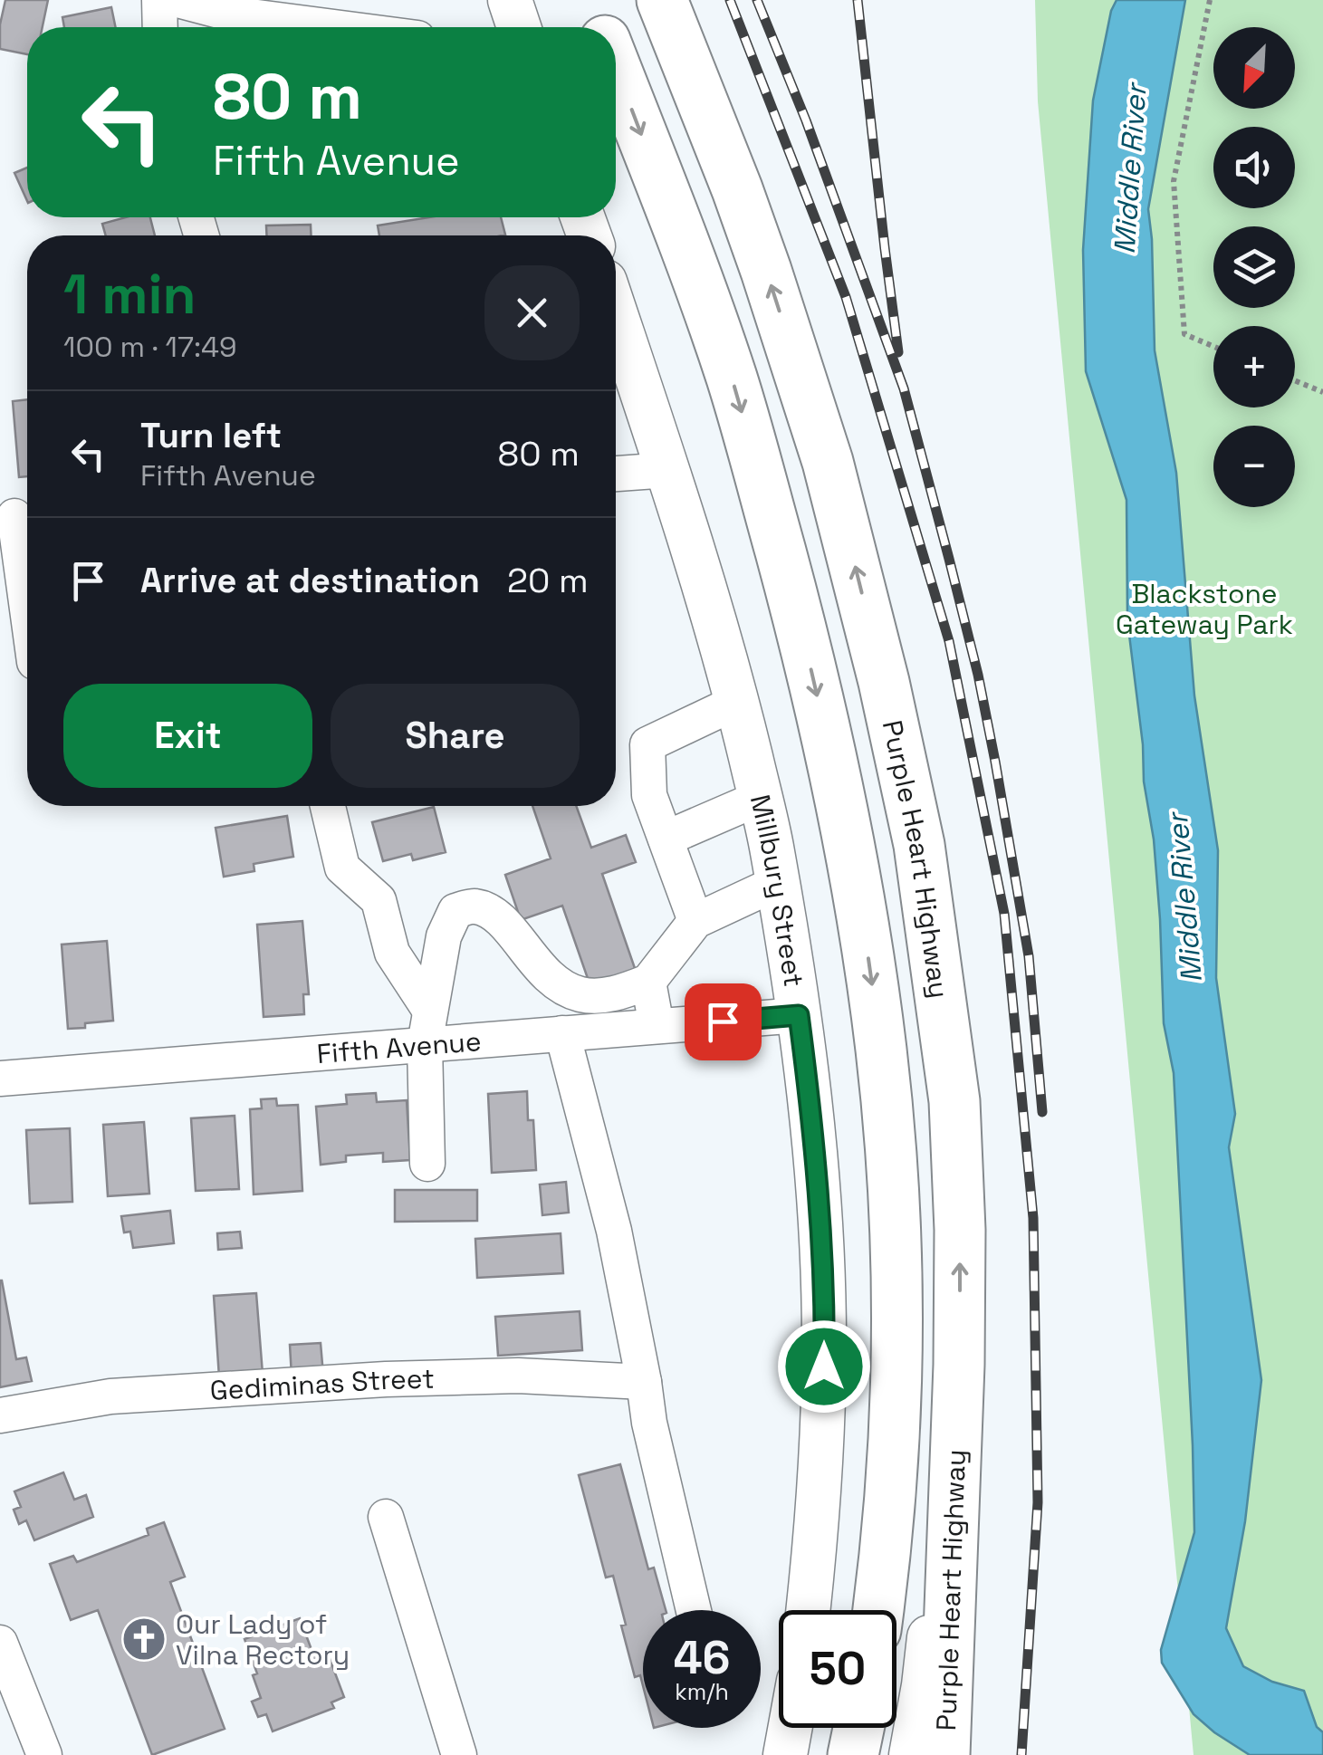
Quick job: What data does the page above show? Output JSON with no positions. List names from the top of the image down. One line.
{"streets":{"highway":["Purple Heart Highway"],"main road":["Millbury Street"],"street":["Fifth Avenue","Gediminas Street"]},"crossings":[["Millbury Street","Fifth Avenue"]],"water":["Middle River"],"parks":["Blackstone Gateway Park"],"places":{"church":["Our Lady of Vilna Rectory"]},"north":"bottom left","page":{"map_buttons":["+","−"],"turn":["80 m","Fifth Avenue"],"heading":["1 min","100 m · 17:49"],"list":[{"name":"Turn left","note":"Fifth Avenue","value":"80 m"},{"name":"Arrive at destination","value":"20 m"}],"buttons":["Exit","Share"],"speed":"46 km/h","limit":"50"}}
